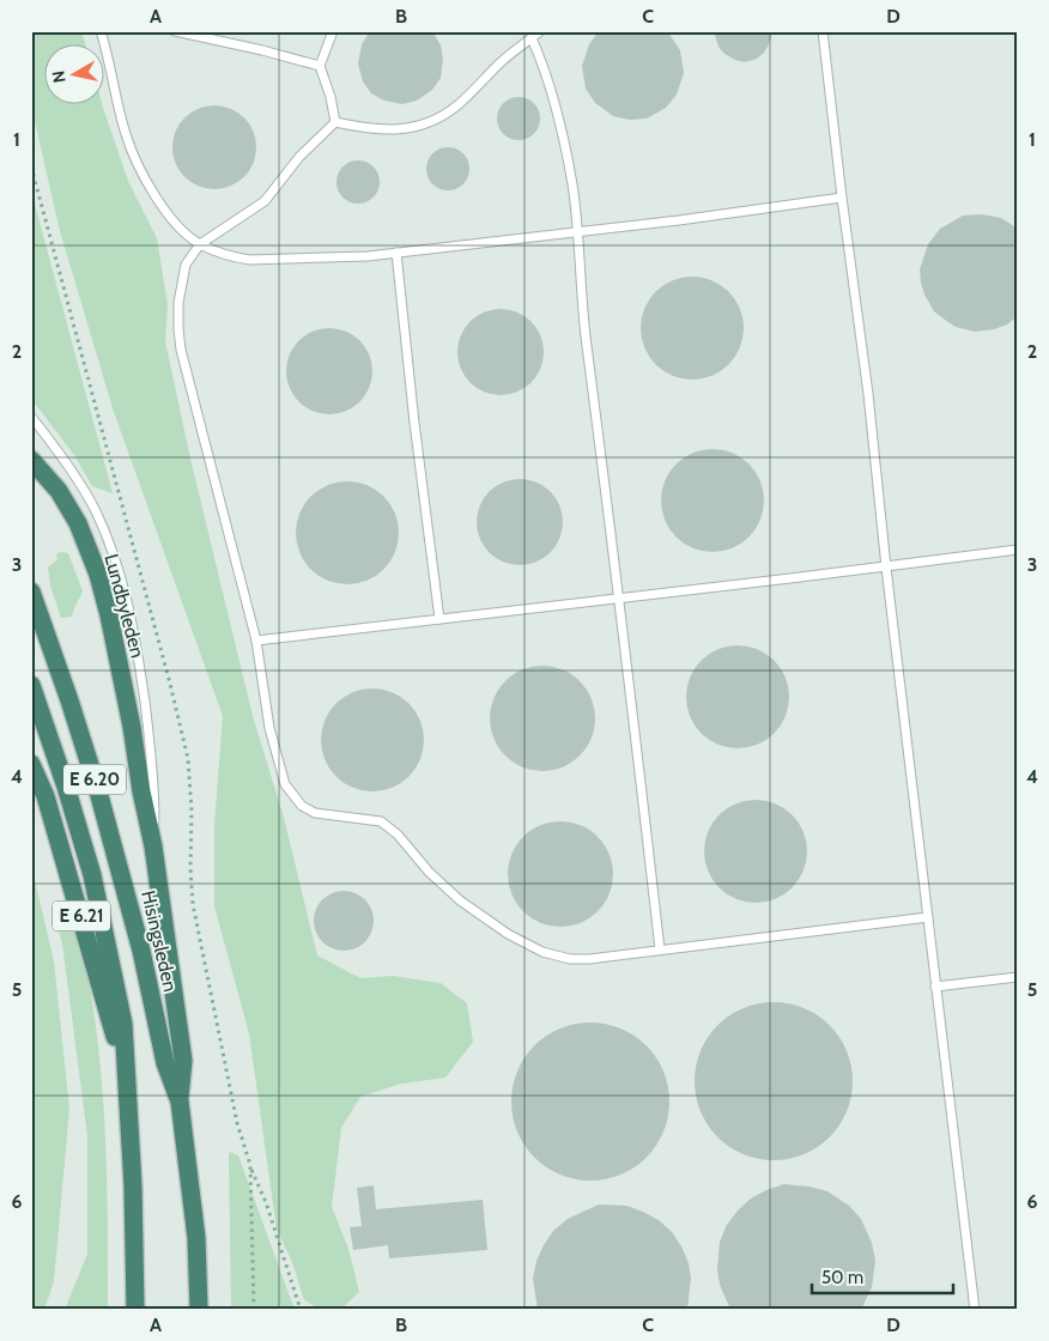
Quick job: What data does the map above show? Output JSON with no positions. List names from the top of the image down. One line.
{"streets":{"highway":["Lundbyleden","E 6.20","E 6.21","Hisingsleden"]},"crossings":[["Lundbyleden","Hisingsleden"],["E 6.20","E 6.21"]],"scale_bar":"50 m","north":"left","grid":{"columns":["A","B","C","D"],"rows":["1","2","3","4","5","6"]}}
